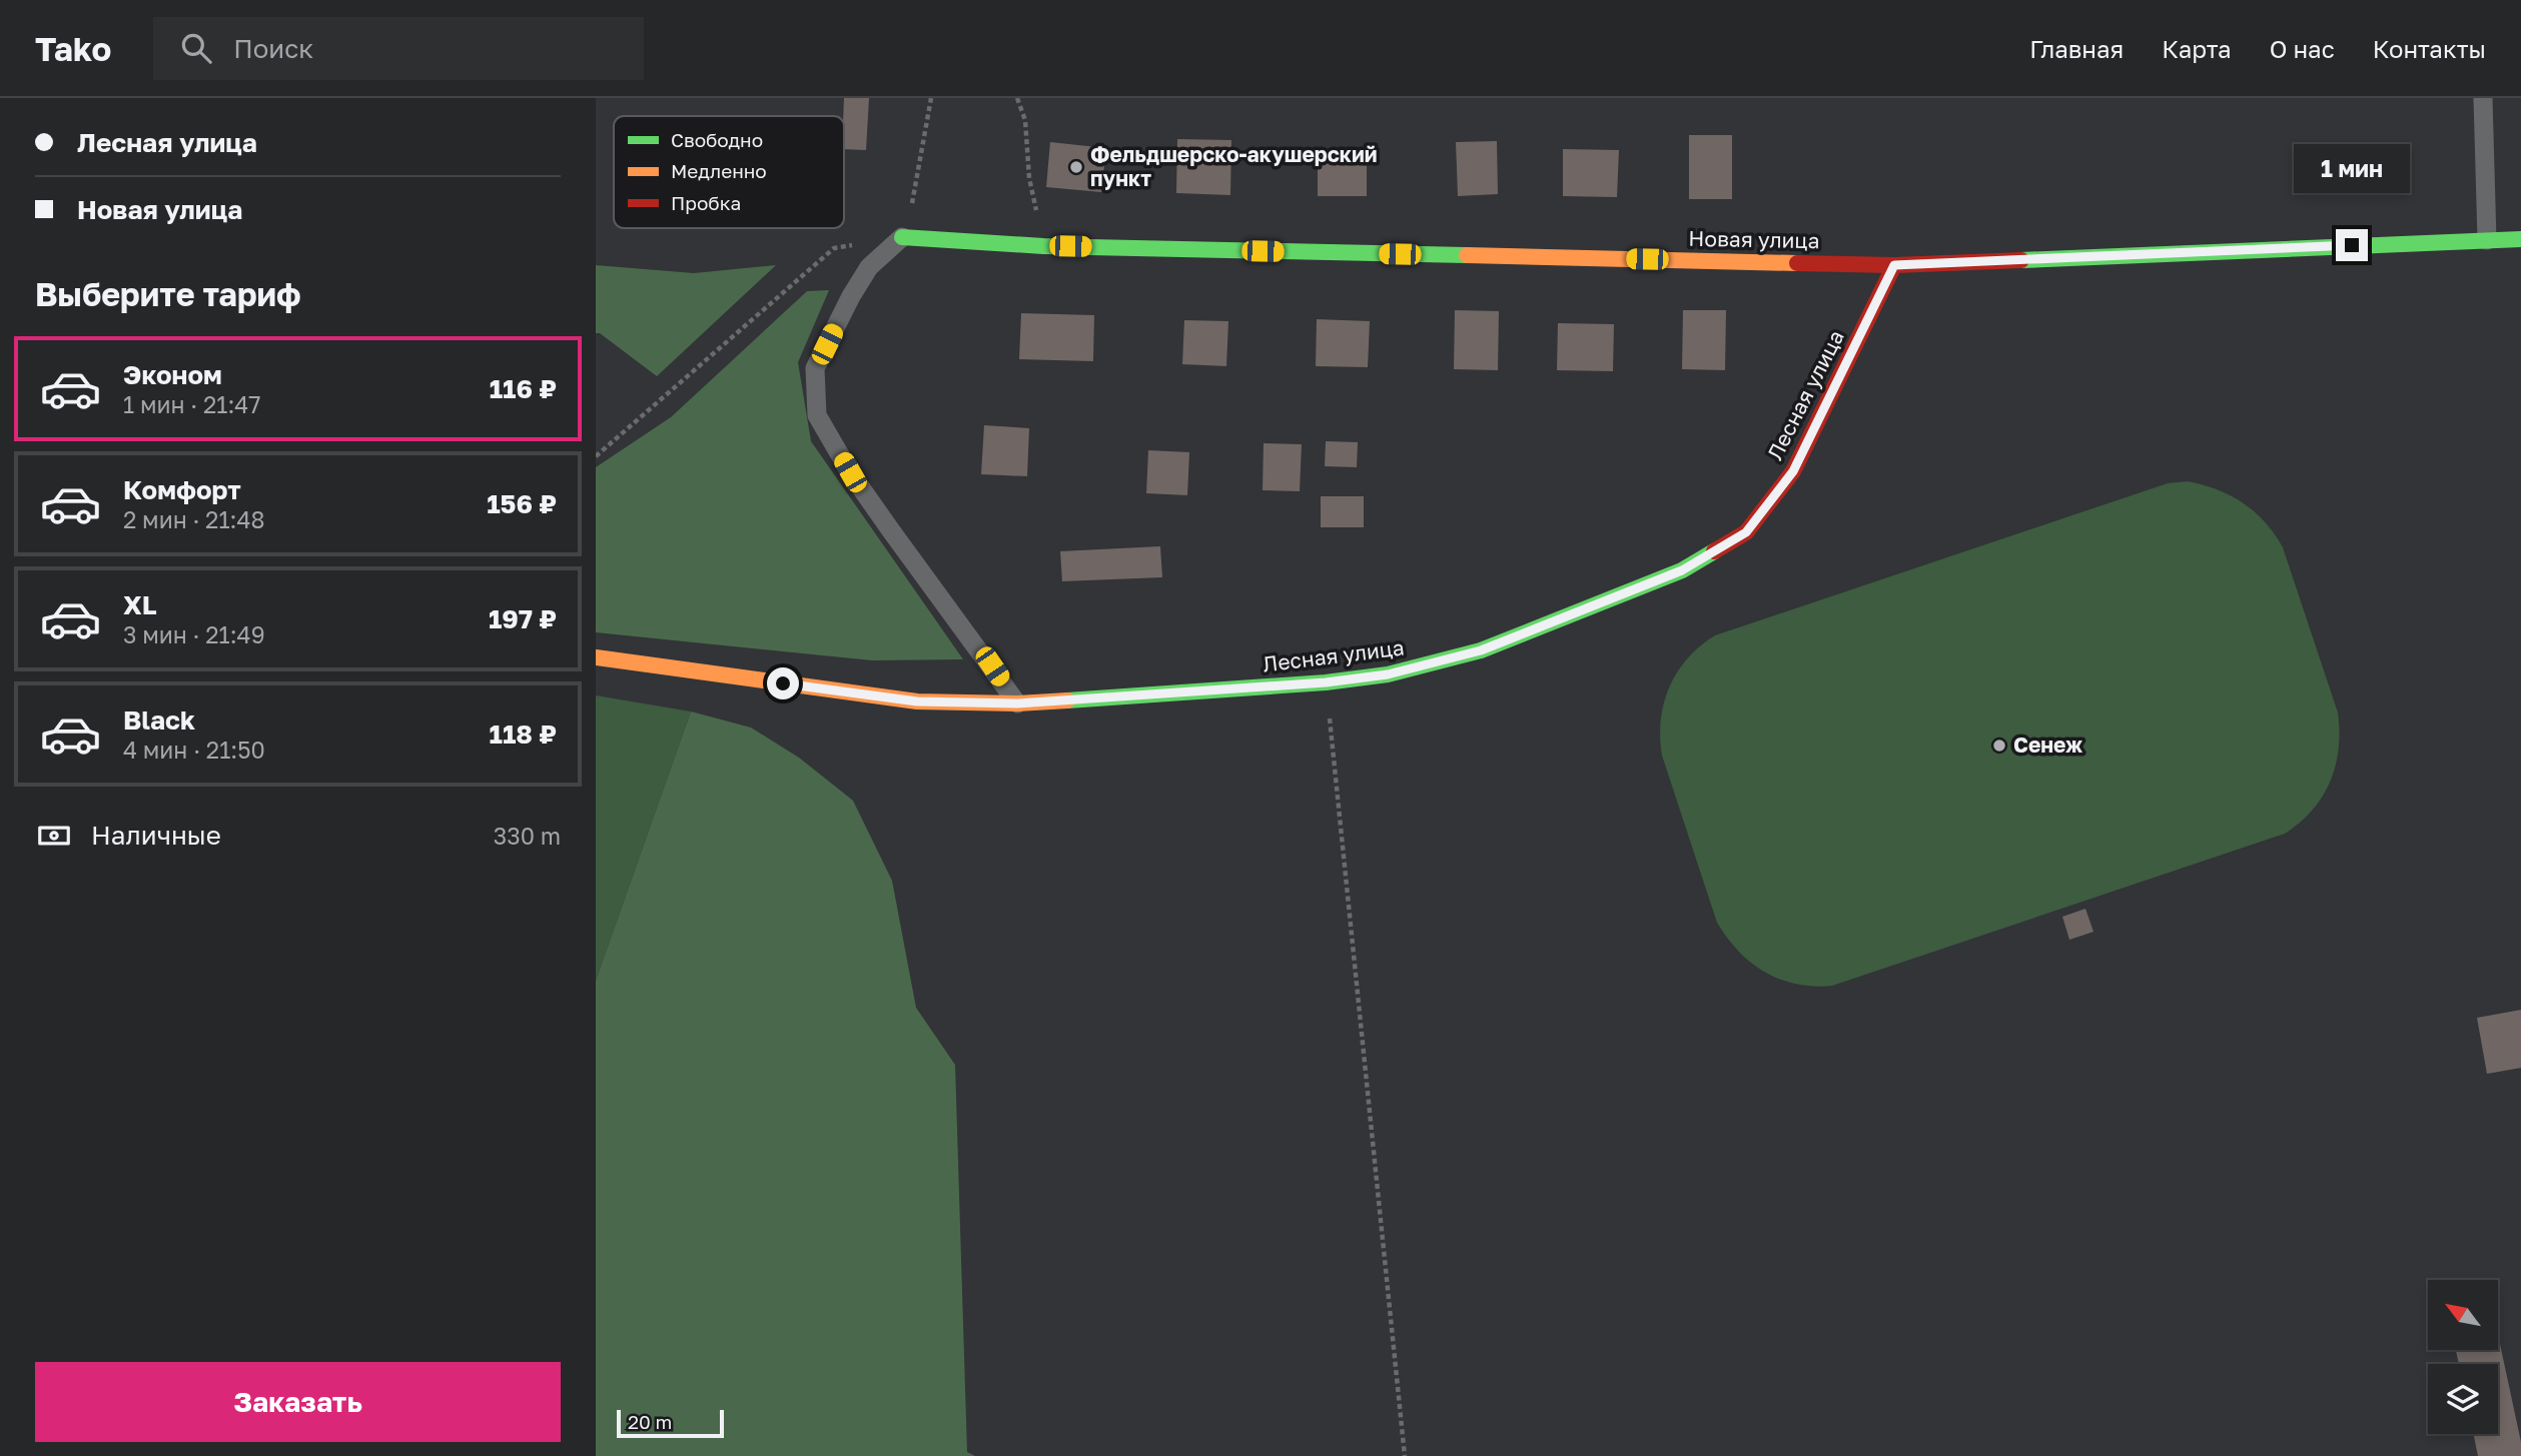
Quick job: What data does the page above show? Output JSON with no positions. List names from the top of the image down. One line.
{"streets":{"street":["Новая улица","Лесная улица"]},"crossings":[["Новая улица","Лесная улица"]],"places":["Фельдшерско-акушерский пункт","Сенеж"],"legend":["Свободно","Медленно","Пробка"],"scale_bar":"20 m","north":"top left","page":{"header":"Tako","search":"Поиск","nav":["Главная","Карта","О нас","Контакты"],"banner":["Лесная улица","Новая улица"],"bubble":"1 мин","heading":"Выберите тариф","list":[{"name":"Эконом","note":"1 мин · 21:47","value":"116 ₽"},{"name":"Комфорт","note":"2 мин · 21:48","value":"156 ₽"},{"name":"XL","note":"3 мин · 21:49","value":"197 ₽"},{"name":"Black","note":"4 мин · 21:50","value":"118 ₽"}],"pay":["Наличные","330 m"],"buttons":"Заказать","scale":"20 m"}}
